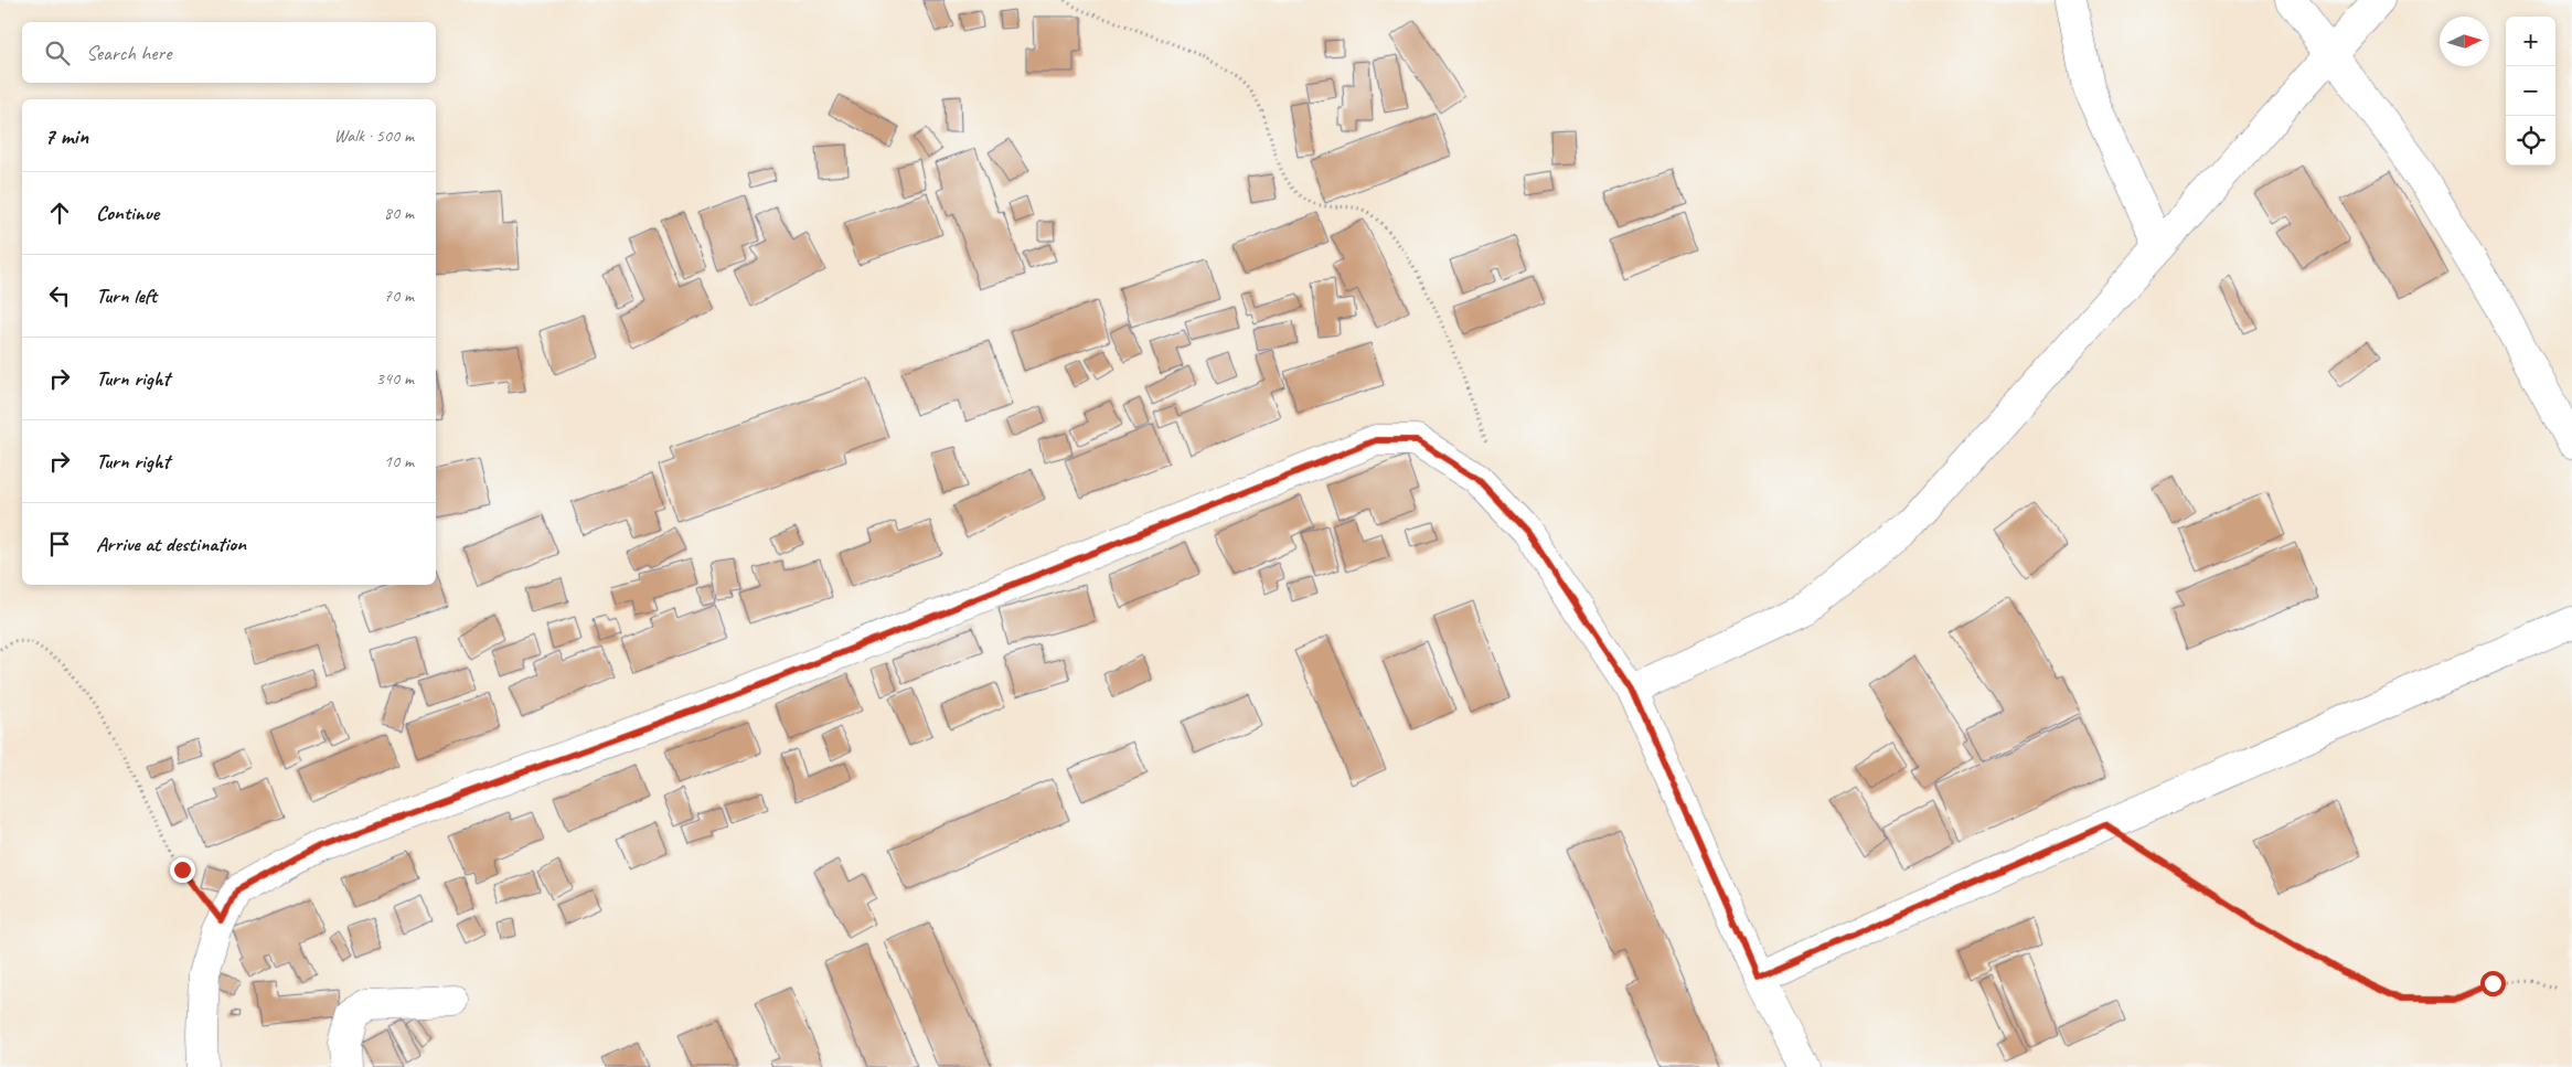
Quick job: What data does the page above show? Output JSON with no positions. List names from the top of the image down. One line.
{"north":"right","page":{"map_buttons":["+","−"],"search":"Search here","heading":["7 min","Walk · 500 m"],"list":[["Continue","80 m"],["Turn left","70 m"],["Turn right","340 m"],["Turn right","10 m"],"Arrive at destination"]}}
